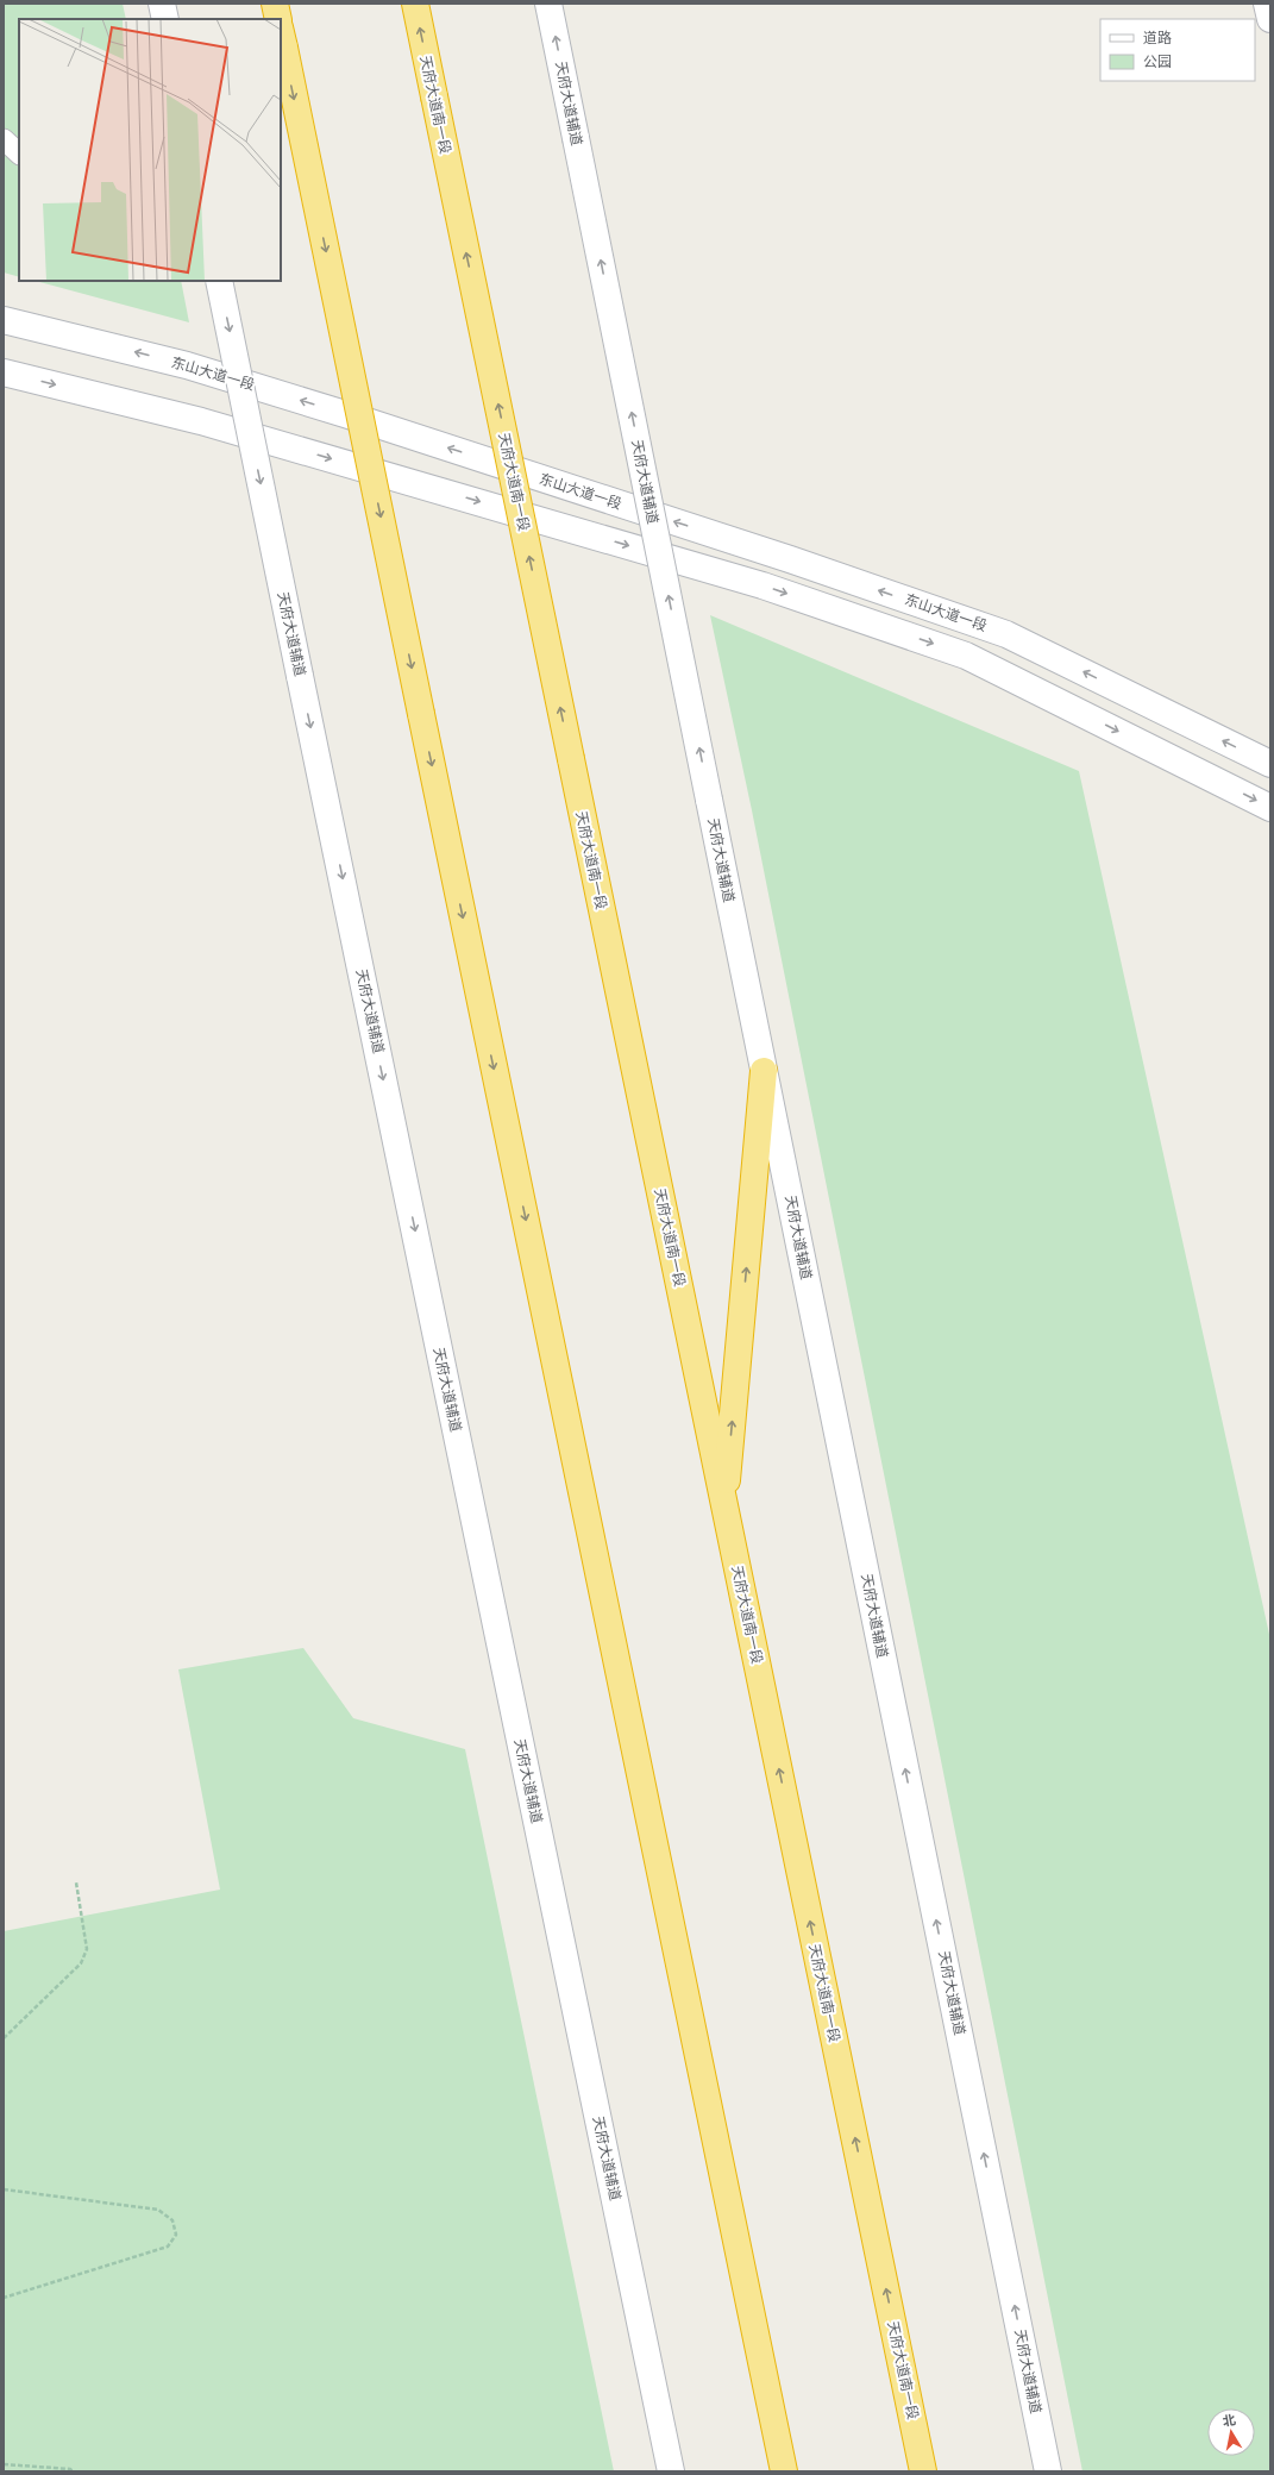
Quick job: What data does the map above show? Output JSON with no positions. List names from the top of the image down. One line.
{"streets":{"highway":["天府大道南一段"],"street":["天府大道辅道","东山大道一段"]},"legend":["道路","公园"],"north":"top"}
